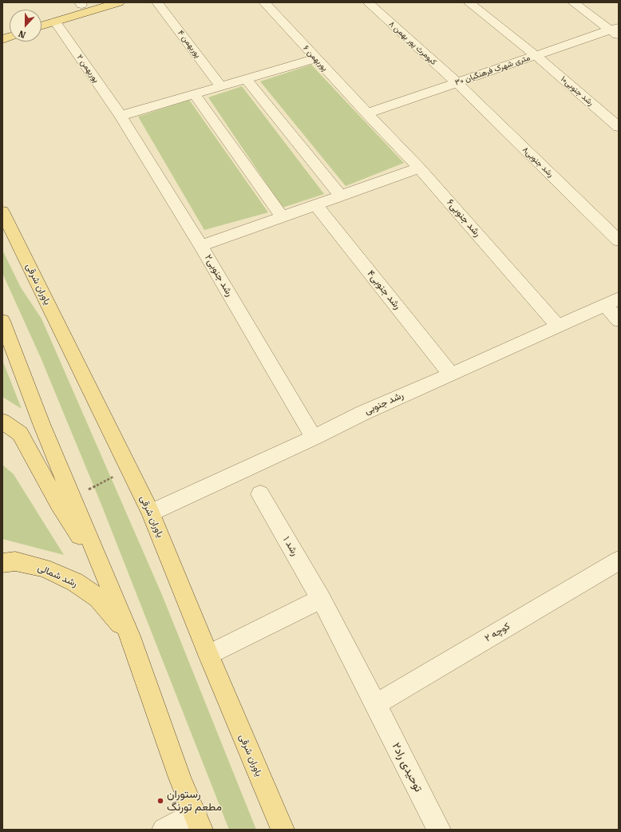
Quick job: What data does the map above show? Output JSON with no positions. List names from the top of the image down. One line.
{"streets":{"main road":["یاوران شرقی","رشد شمالی"],"street":["کیومرث پور بهمن ۸","پوربهمن ۴","پوربهمن ۶","پوربهمن ۲","۳۰ متری شهرک فرهنگیان","رشد جنوبی۱۰","رشد جنوبی۸","رشد جنوبی۶","رشد جنوبی۲","رشد جنوبی۴","رشد جنوبی","رشد ۱","کوچه ۲","توحیدی راد۲"]},"crossings":[["کیومرث پور بهمن ۸","۳۰ متری شهرک فرهنگیان"],["کیومرث پور بهمن ۸","رشد جنوبی۸"],["پوربهمن ۶","۳۰ متری شهرک فرهنگیان"],["پوربهمن ۶","رشد جنوبی۶"],["پوربهمن ۲","رشد جنوبی۲"],["۳۰ متری شهرک فرهنگیان","رشد جنوبی۱۰"],["۳۰ متری شهرک فرهنگیان","رشد جنوبی۸"],["۳۰ متری شهرک فرهنگیان","رشد جنوبی۶"],["رشد جنوبی۶","رشد جنوبی"],["رشد جنوبی۲","رشد جنوبی"],["یاوران شرقی","رشد جنوبی"],["رشد جنوبی۴","رشد جنوبی"],["رشد ۱","کوچه ۲"],["رشد ۱","توحیدی راد۲"],["کوچه ۲","توحیدی راد۲"]],"places":["رستوران مطعم تورنگ"],"north":"bottom"}
